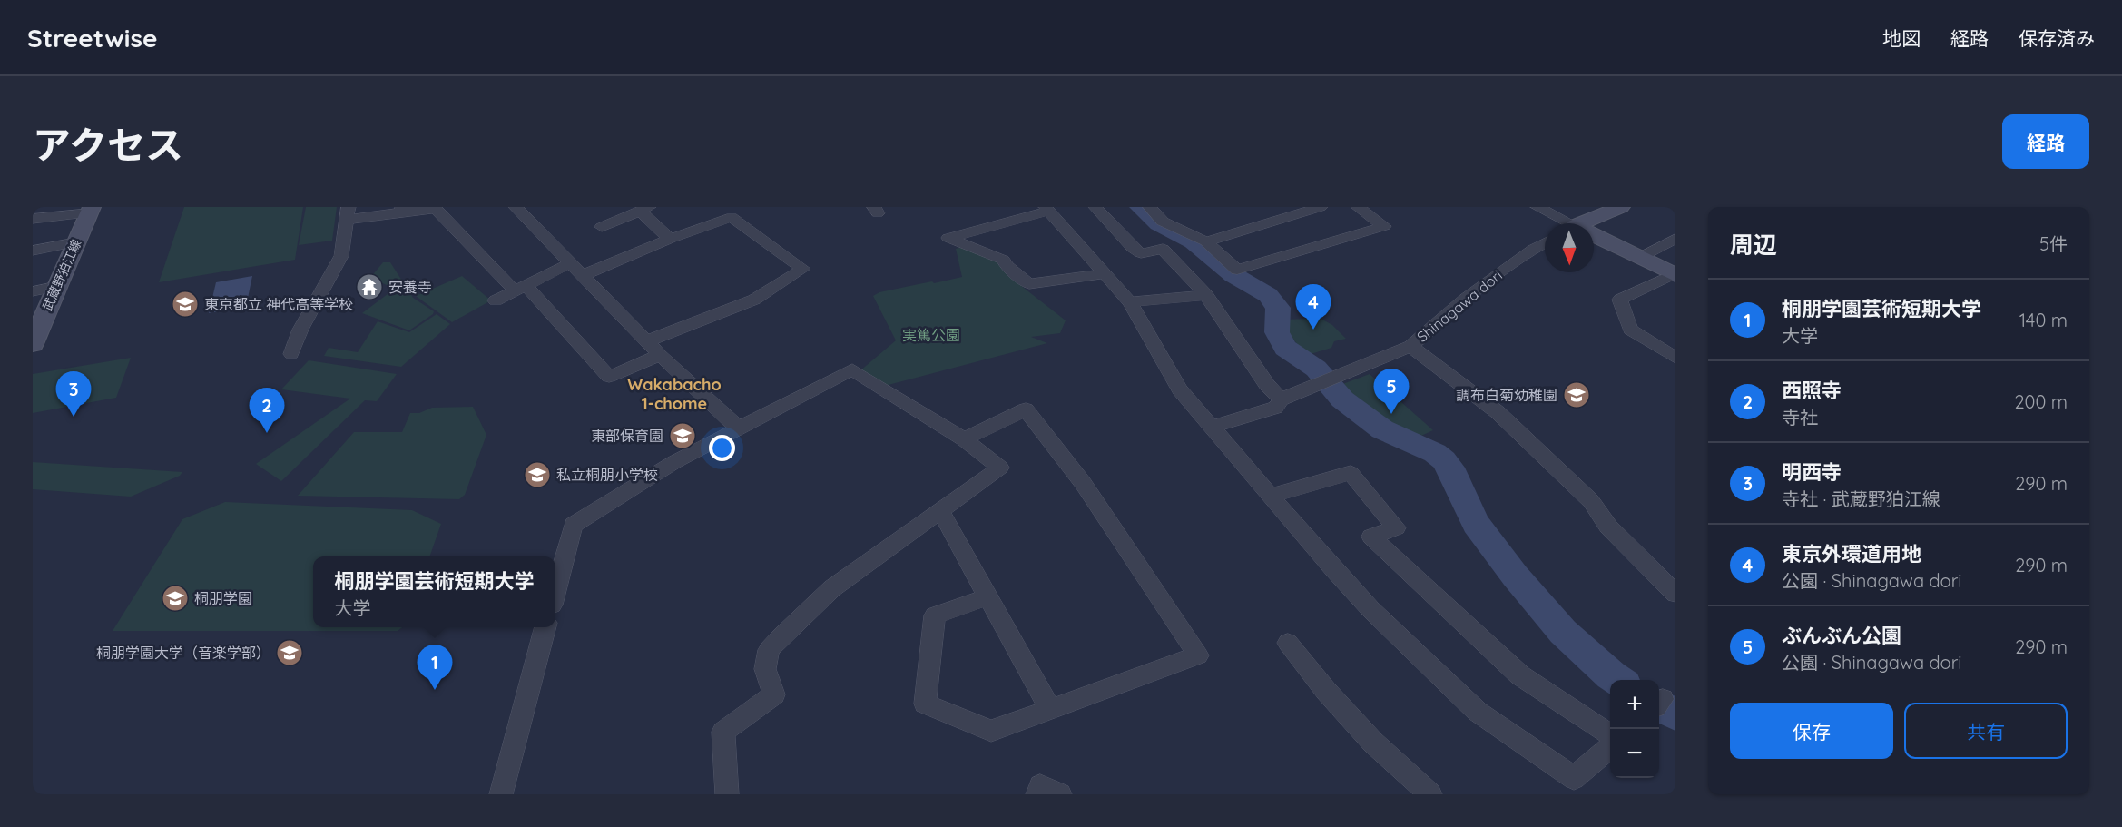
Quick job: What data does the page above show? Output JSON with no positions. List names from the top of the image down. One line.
{"streets":{"main road":["武蔵野狛江線"],"street":["Shinagawa dori"]},"districts":["Wakabacho 1-chome"],"parks":["実篤公園"],"places":{"temple":["安養寺"],"school or university":["東京都立 神代高等学校","調布白菊幼稚園","東部保育園","私立桐朋小学校","桐朋学園","桐朋学園大学（音楽学部）"]},"north":"bottom","page":{"header":"Streetwise","nav":["地図","経路","保存済み"],"title":"アクセス","buttons":["経路",["保存","共有"]],"heading":["周辺","5件"],"list":[{"mark":"1","name":"桐朋学園芸術短期大学","note":"大学","value":"140 m"},{"mark":"2","name":"西照寺","note":"寺社","value":"200 m"},{"mark":"3","name":"明西寺","note":"寺社 · 武蔵野狛江線","value":"290 m"},{"mark":"4","name":"東京外環道用地","note":"公園 · Shinagawa dori","value":"290 m"},{"mark":"5","name":"ぶんぶん公園","note":"公園 · Shinagawa dori","value":"290 m"}],"pins":["4","5","3","2","1"],"popup":["桐朋学園芸術短期大学","大学"],"map_buttons":["+","−"]}}
